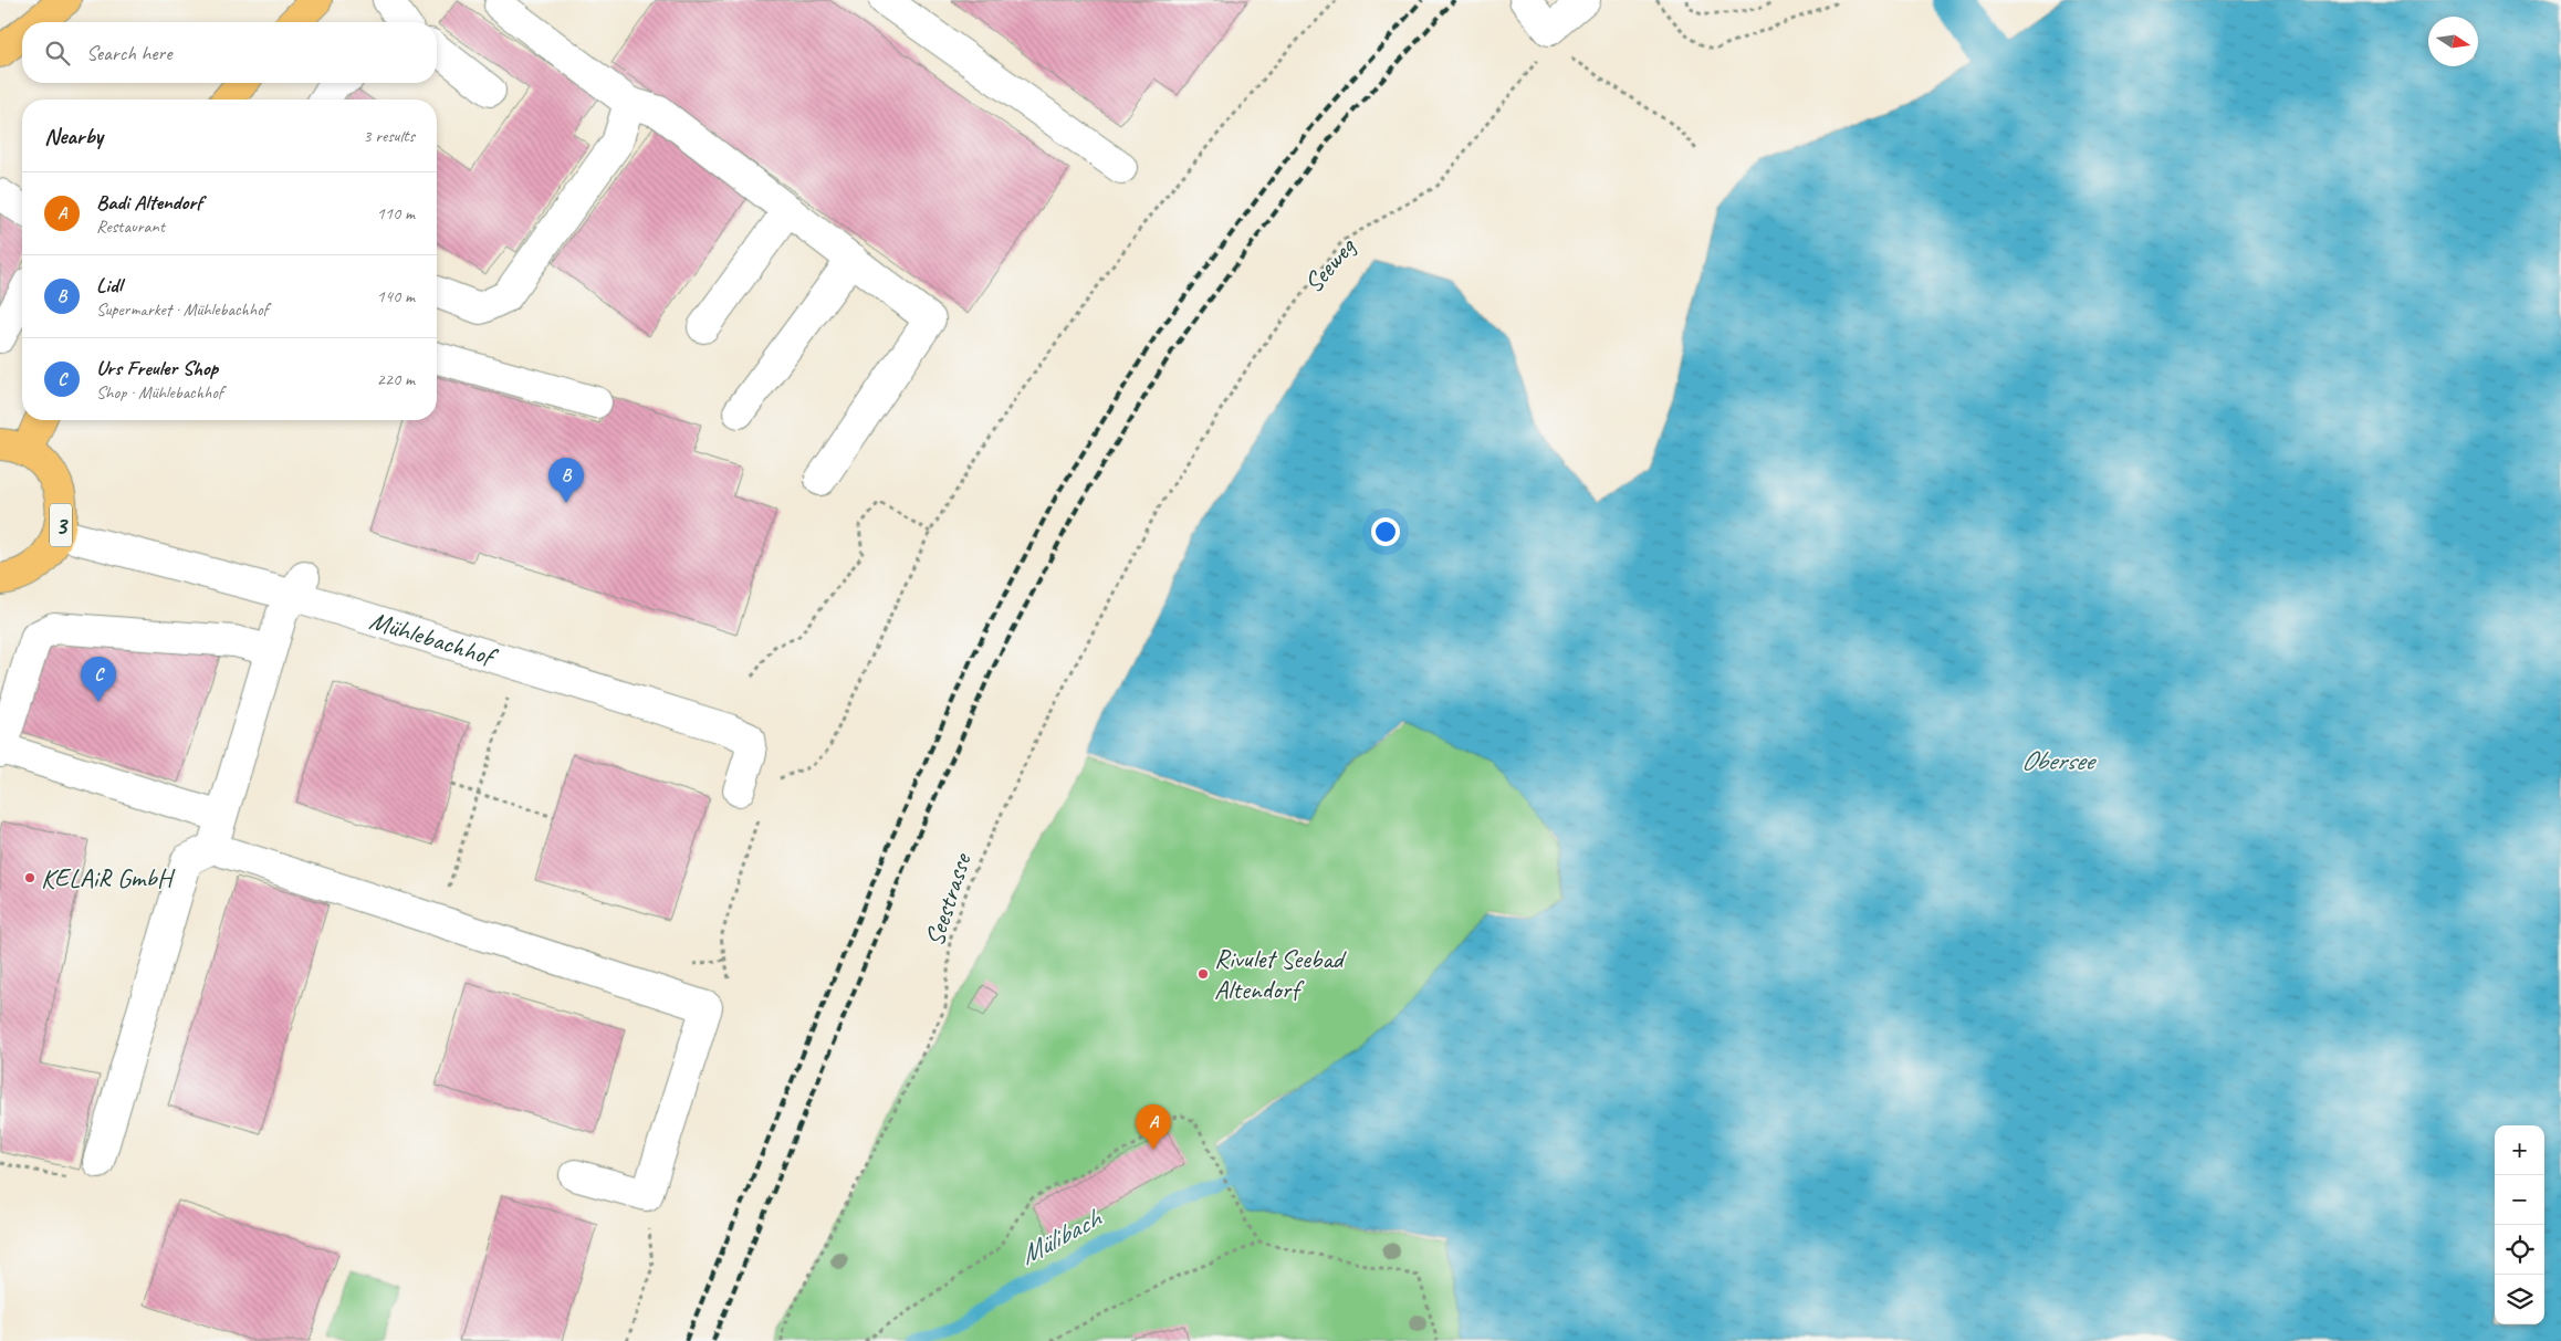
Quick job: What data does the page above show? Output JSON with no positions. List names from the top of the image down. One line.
{"streets":{"main road":["3"],"street":["Mühlebachhof"],"path":["Seeweg","Seestrasse"]},"crossings":[["Seeweg","Seestrasse"],["3","Mühlebachhof"]],"water":["Obersee","Mülibach"],"places":["KELAiR GmbH","Rivulet Seebad Altendorf"],"north":"right","page":{"search":"Search here","heading":["Nearby","3 results"],"list":[{"mark":"A","name":"Badi Altendorf","note":"Restaurant","value":"110 m"},{"mark":"B","name":"Lidl","note":"Supermarket · Mühlebachhof","value":"140 m"},{"mark":"C","name":"Urs Freuler Shop","note":"Shop · Mühlebachhof","value":"220 m"}],"pins":["B","C","A"],"map_buttons":["+","−"]}}
